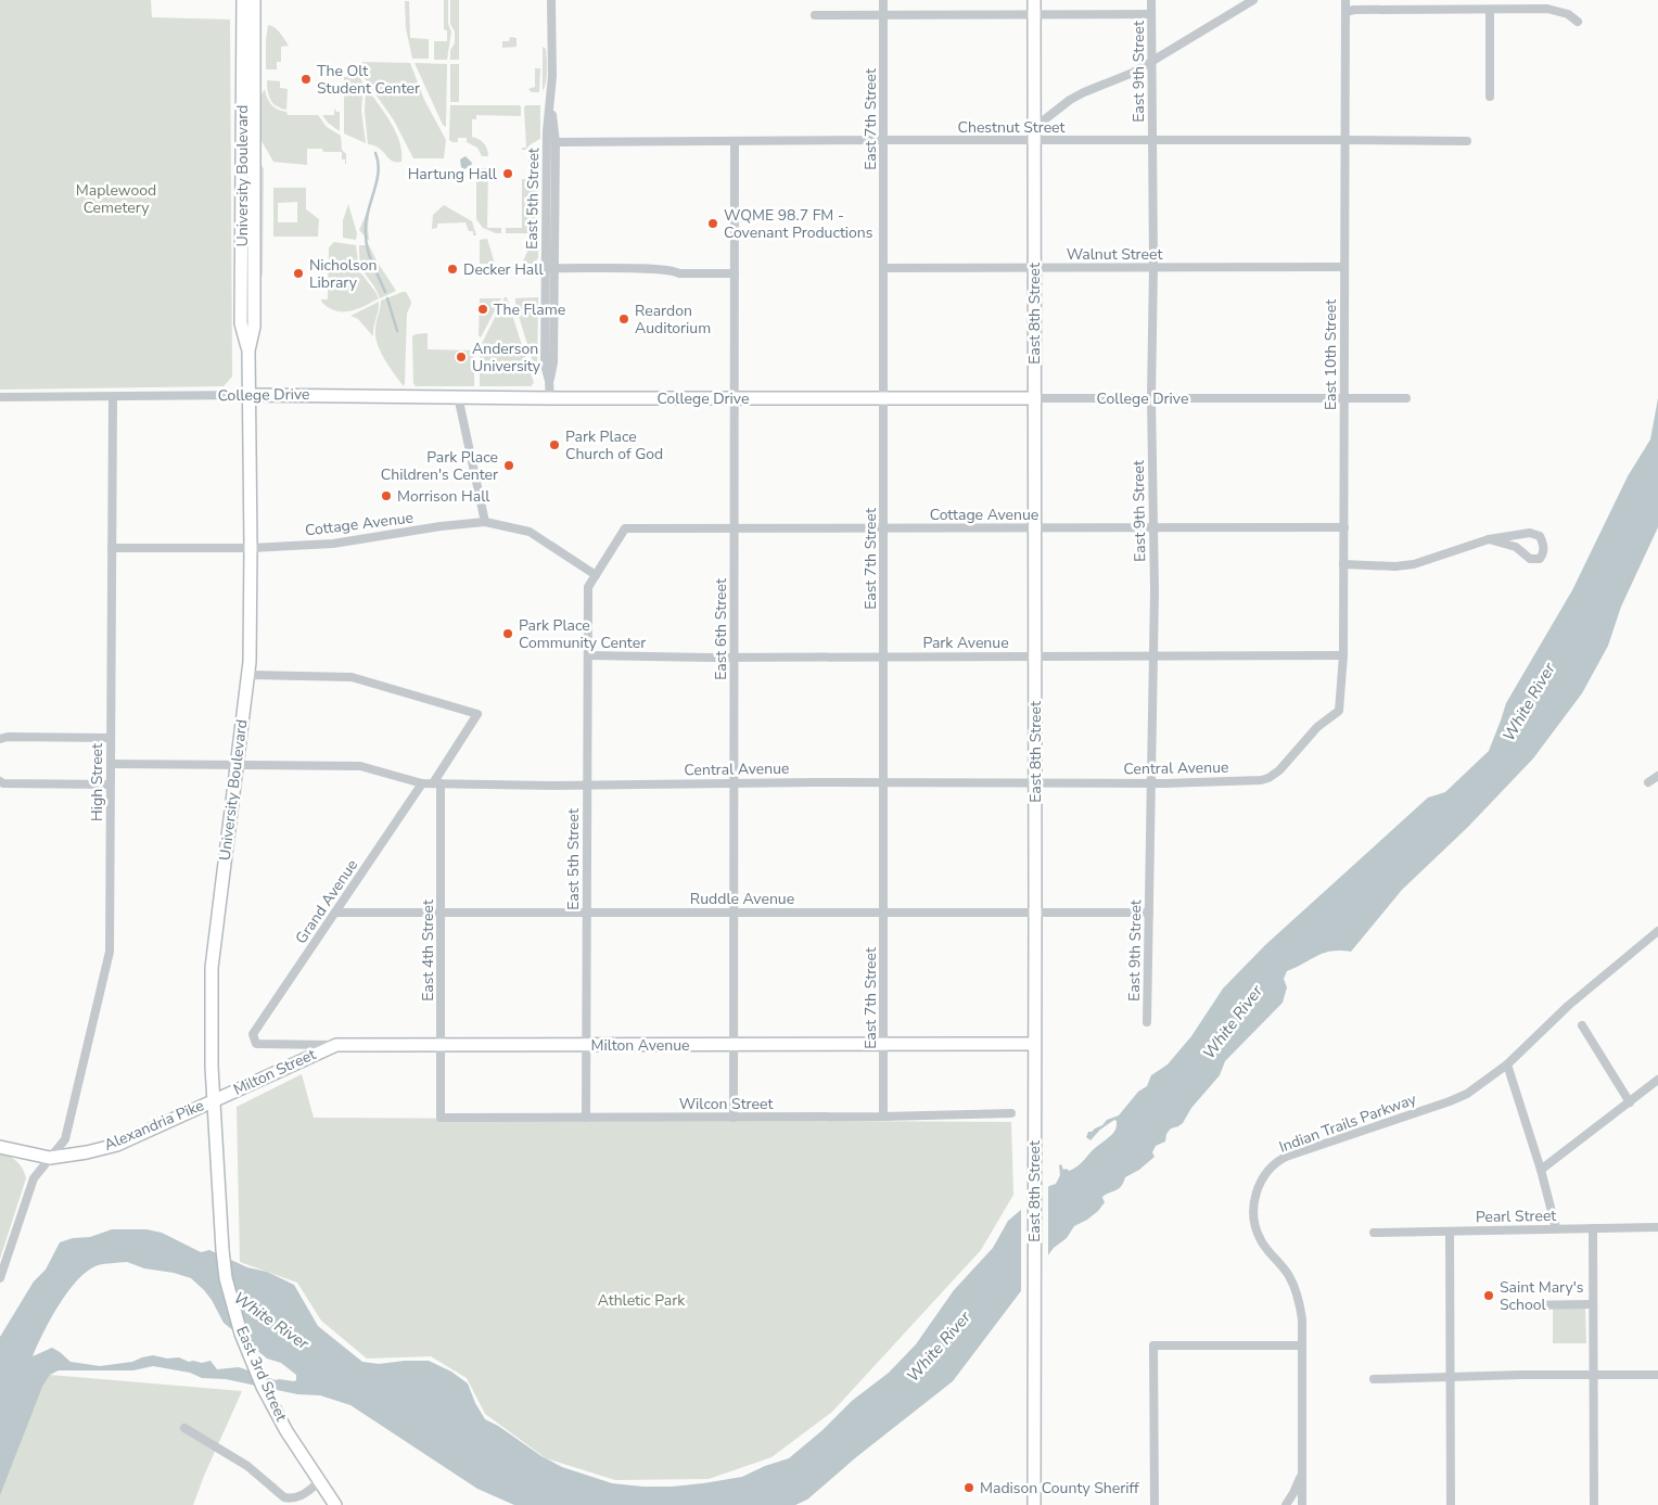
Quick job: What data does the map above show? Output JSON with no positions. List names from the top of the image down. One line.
{"streets":{"main road":["University Boulevard","East 8th Street","College Drive","Milton Avenue","Milton Street","Alexandria Pike","East 3rd Street"],"street":["East 9th Street","East 7th Street","Chestnut Street","East 5th Street","Walnut Street","East 10th Street","Cottage Avenue","East 6th Street","Park Avenue","Central Avenue","High Street","Ruddle Avenue","Grand Avenue","East 4th Street","Wilcon Street","Indian Trails Parkway","Pearl Street"]},"crossings":[["East 9th Street","Chestnut Street"],["East 9th Street","Walnut Street"],["East 9th Street","College Drive"],["East 9th Street","Cottage Avenue"],["East 9th Street","Park Avenue"],["East 9th Street","Central Avenue"],["East 9th Street","Ruddle Avenue"],["East 7th Street","Chestnut Street"],["East 7th Street","Walnut Street"],["East 7th Street","College Drive"],["East 7th Street","Cottage Avenue"],["East 7th Street","Park Avenue"],["East 7th Street","Central Avenue"],["East 7th Street","Ruddle Avenue"],["East 7th Street","Milton Avenue"],["East 7th Street","Wilcon Street"],["Chestnut Street","East 8th Street"],["Chestnut Street","East 10th Street"],["Chestnut Street","East 6th Street"],["University Boulevard","College Drive"],["University Boulevard","Cottage Avenue"],["University Boulevard","Central Avenue"],["University Boulevard","Milton Street"],["University Boulevard","Alexandria Pike"],["University Boulevard","East 3rd Street"],["East 5th Street","College Drive"],["East 5th Street","Cottage Avenue"],["East 5th Street","Park Avenue"],["East 5th Street","Central Avenue"],["East 5th Street","Ruddle Avenue"],["East 5th Street","Milton Avenue"],["East 5th Street","Wilcon Street"],["Walnut Street","East 8th Street"],["Walnut Street","East 10th Street"],["East 8th Street","College Drive"],["East 8th Street","Cottage Avenue"],["East 8th Street","Park Avenue"],["East 8th Street","Central Avenue"],["East 8th Street","Ruddle Avenue"],["East 8th Street","Milton Avenue"],["East 10th Street","College Drive"],["East 10th Street","Cottage Avenue"],["East 10th Street","Park Avenue"],["East 10th Street","Central Avenue"],["College Drive","East 6th Street"],["College Drive","High Street"],["Cottage Avenue","East 6th Street"],["Cottage Avenue","High Street"],["East 6th Street","Park Avenue"],["East 6th Street","Central Avenue"],["East 6th Street","Ruddle Avenue"],["East 6th Street","Milton Avenue"],["East 6th Street","Wilcon Street"],["Central Avenue","High Street"],["Central Avenue","Grand Avenue"],["Central Avenue","East 4th Street"],["High Street","Alexandria Pike"],["Ruddle Avenue","Grand Avenue"],["Ruddle Avenue","East 4th Street"],["Grand Avenue","Milton Avenue"],["East 4th Street","Milton Avenue"],["East 4th Street","Wilcon Street"],["Milton Avenue","Milton Street"],["Milton Street","Alexandria Pike"]],"water":["White River"],"parks":["Maplewood Cemetery","Athletic Park"],"places":["The Olt Student Center","Hartung Hall","WQME 98.7 FM - Covenant Productions","Decker Hall","Nicholson Library","The Flame","Reardon Auditorium","Anderson University","Park Place Church of God","Park Place Children's Center","Morrison Hall","Park Place Community Center","Saint Mary's School","Madison County Sheriff"]}
